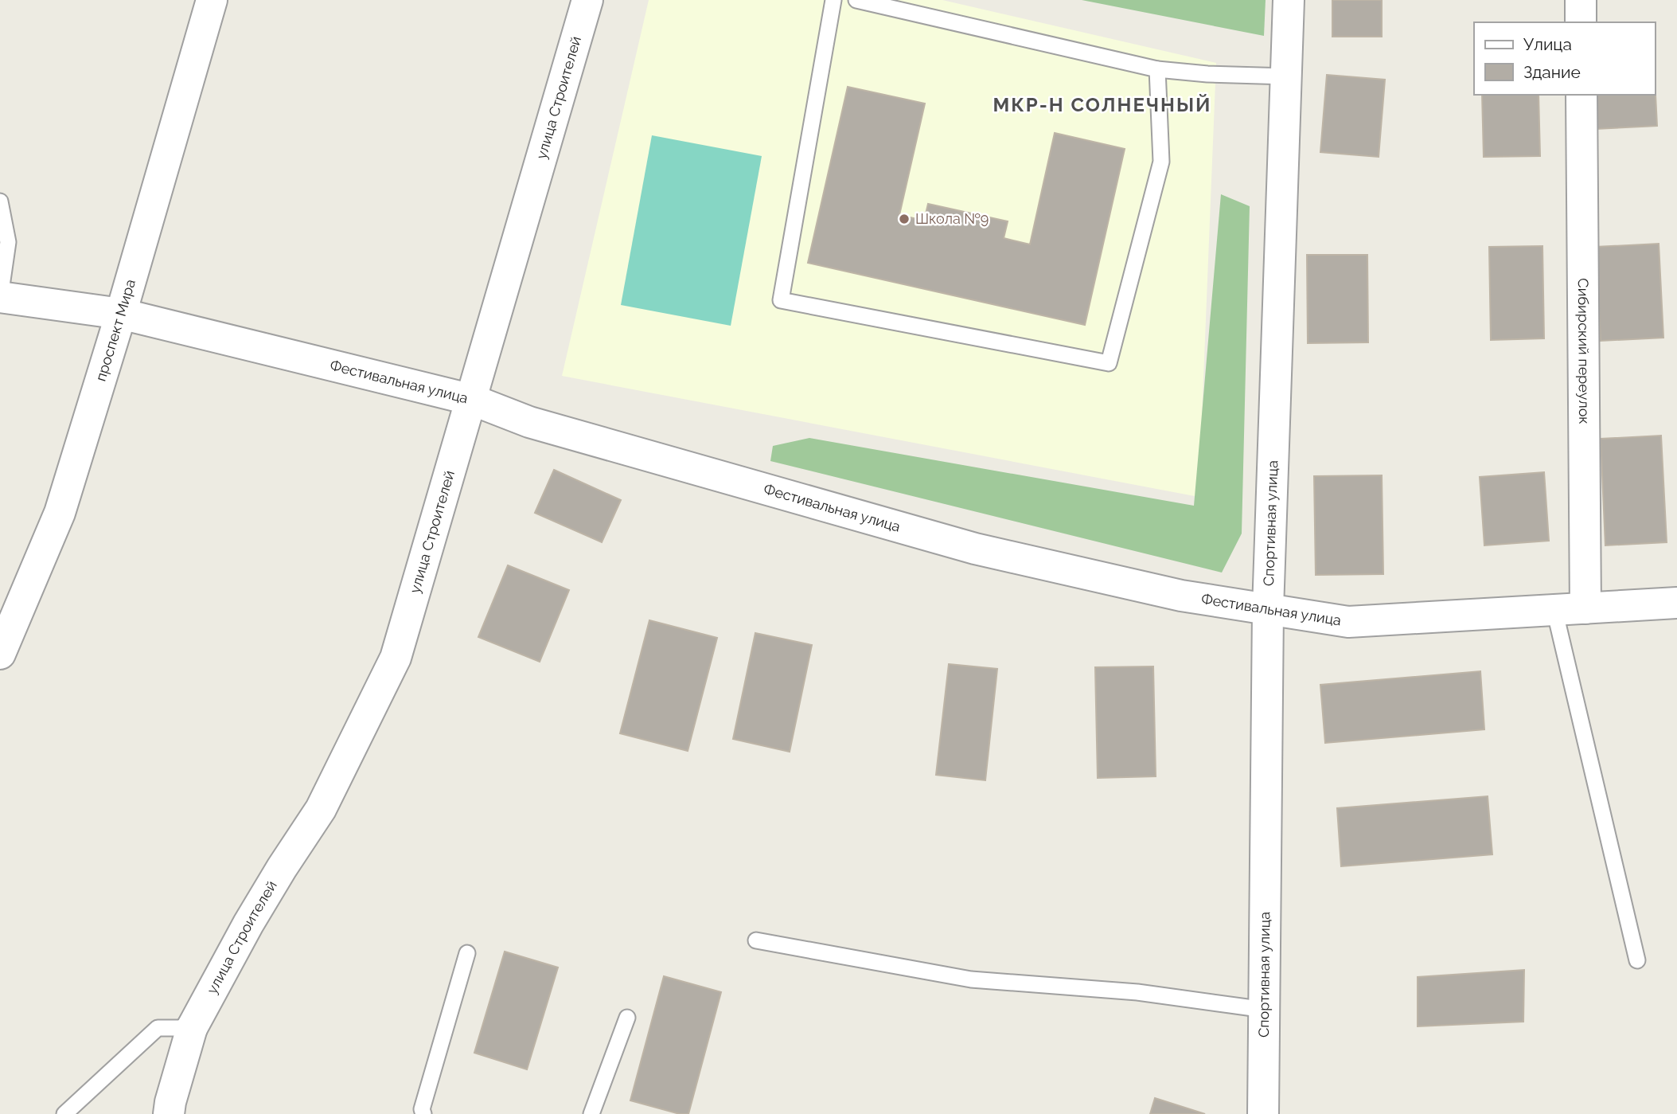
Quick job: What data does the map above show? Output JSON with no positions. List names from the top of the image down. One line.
{"streets":{"street":["улица Строителей","проспект Мира","Сибирский переулок","Фестивальная улица","Спортивная улица"]},"crossings":[["улица Строителей","Фестивальная улица"],["проспект Мира","Фестивальная улица"],["Сибирский переулок","Фестивальная улица"],["Фестивальная улица","Спортивная улица"]],"districts":["МКР-Н СОЛНЕЧНЫЙ"],"places":["Школа №9"],"legend":["Улица","Здание"]}
